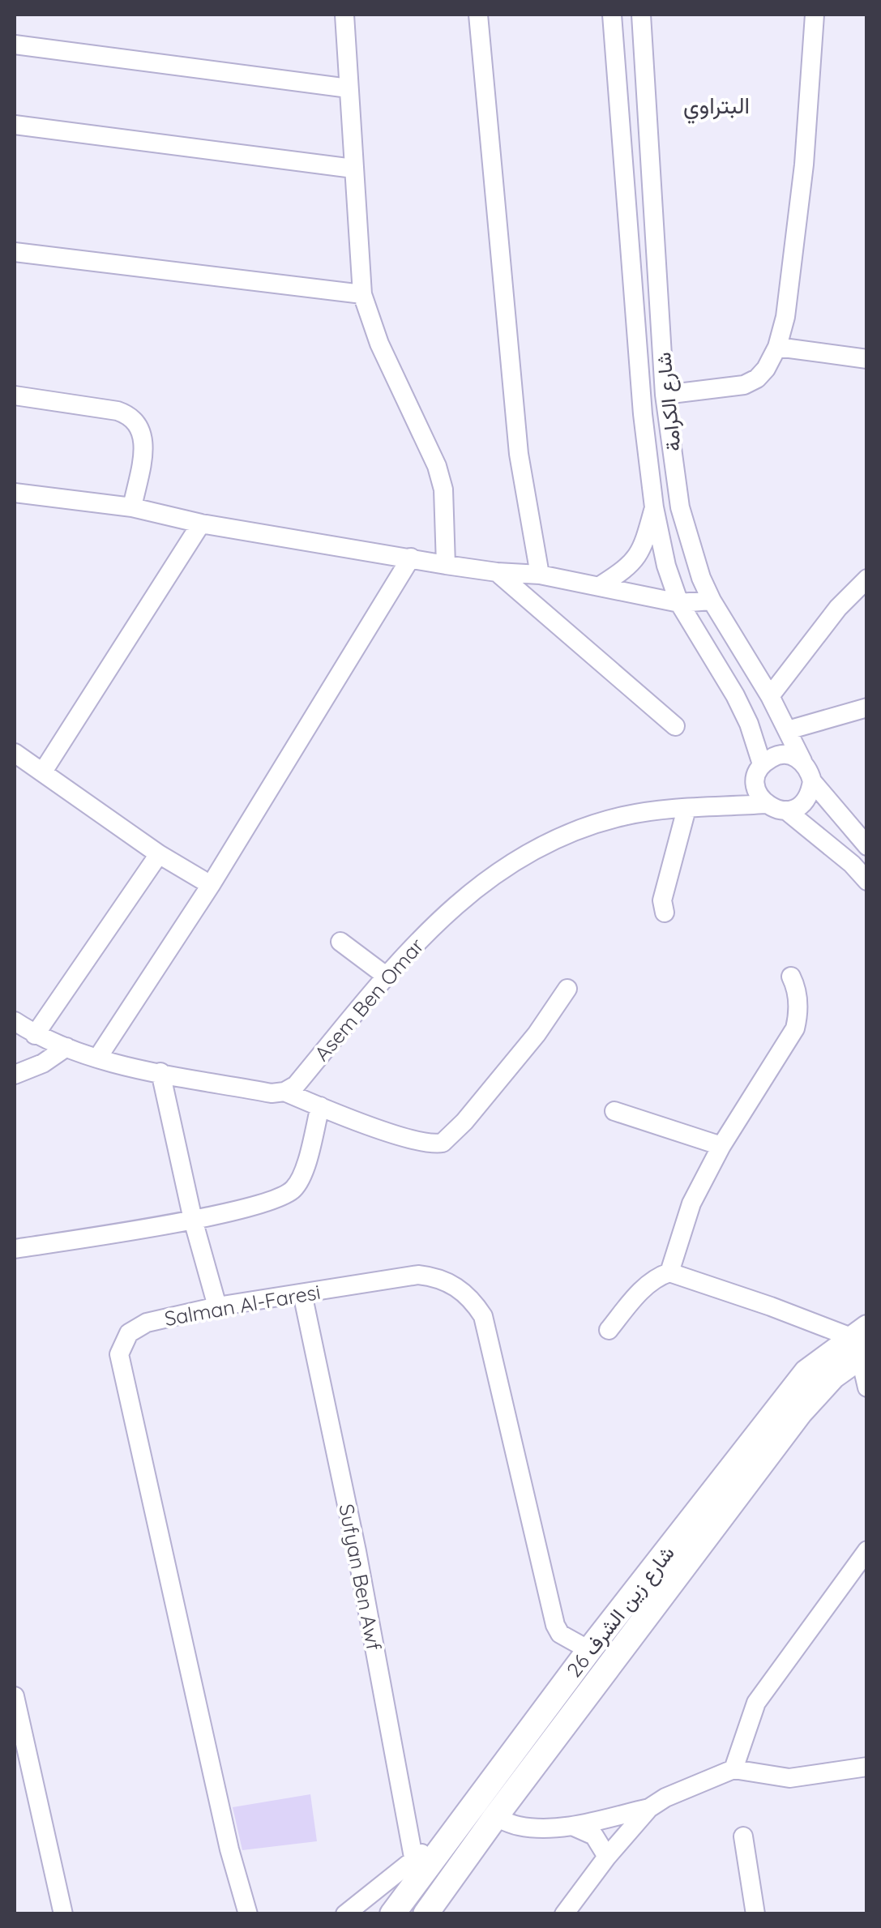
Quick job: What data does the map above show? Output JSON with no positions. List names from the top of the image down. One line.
{"streets":{"main road":["شارع زين الشرف 26"],"street":["شارع الكرامة","Asem Ben Omar","Salman Al-Faresi","Sufyan Ben Awf"]},"crossings":[["شارع الكرامة","Asem Ben Omar"],["Salman Al-Faresi","Sufyan Ben Awf"],["Salman Al-Faresi","شارع زين الشرف 26"]],"districts":["البتراوي"]}
